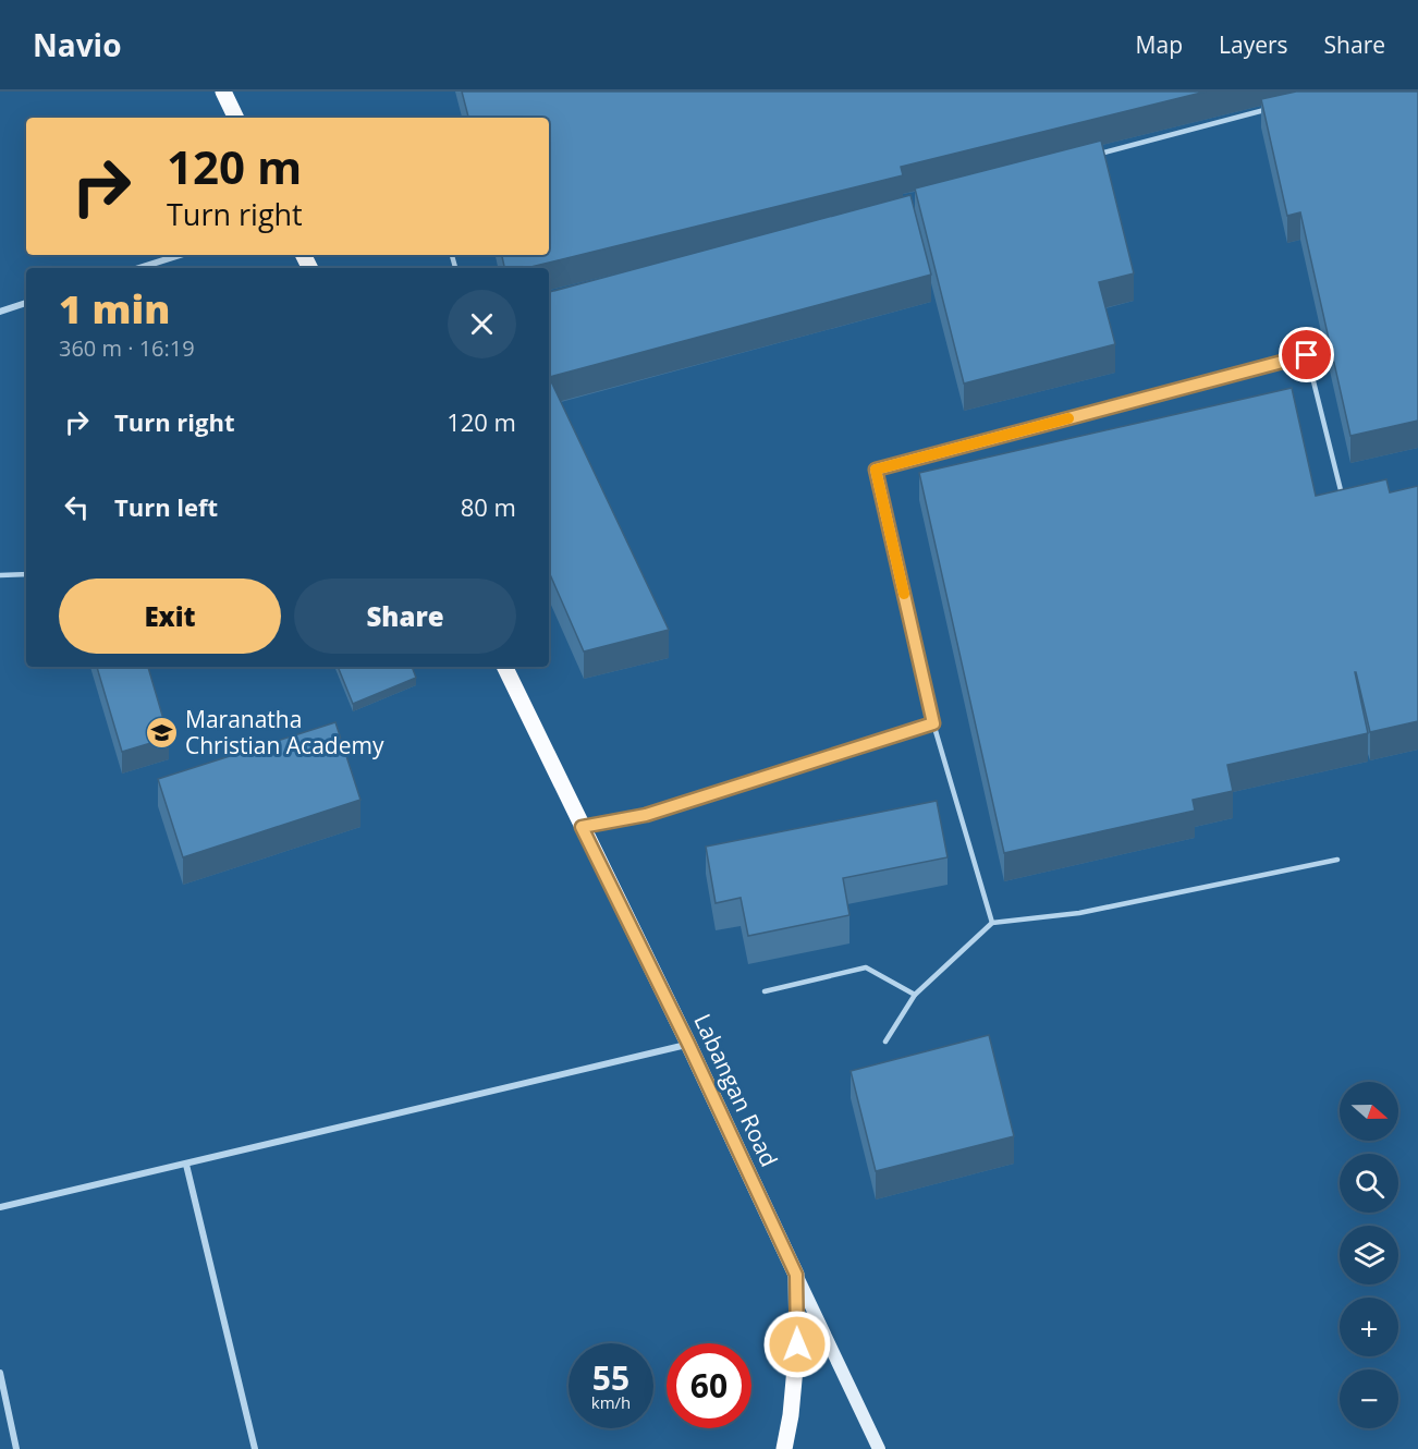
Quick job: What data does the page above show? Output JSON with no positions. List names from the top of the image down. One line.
{"streets":{"main road":["Labangan Road"]},"places":{"school or university":["Maranatha Christian Academy"]},"north":"right","page":{"header":"Navio","nav":["Map","Layers","Share"],"turn":["120 m","Turn right"],"heading":["1 min","360 m · 16:19"],"list":[{"name":"Turn right","value":"120 m"},{"name":"Turn left","value":"80 m"}],"buttons":["Exit","Share"],"map_buttons":["+","−"],"speed":"55 km/h","limit":"60"}}
